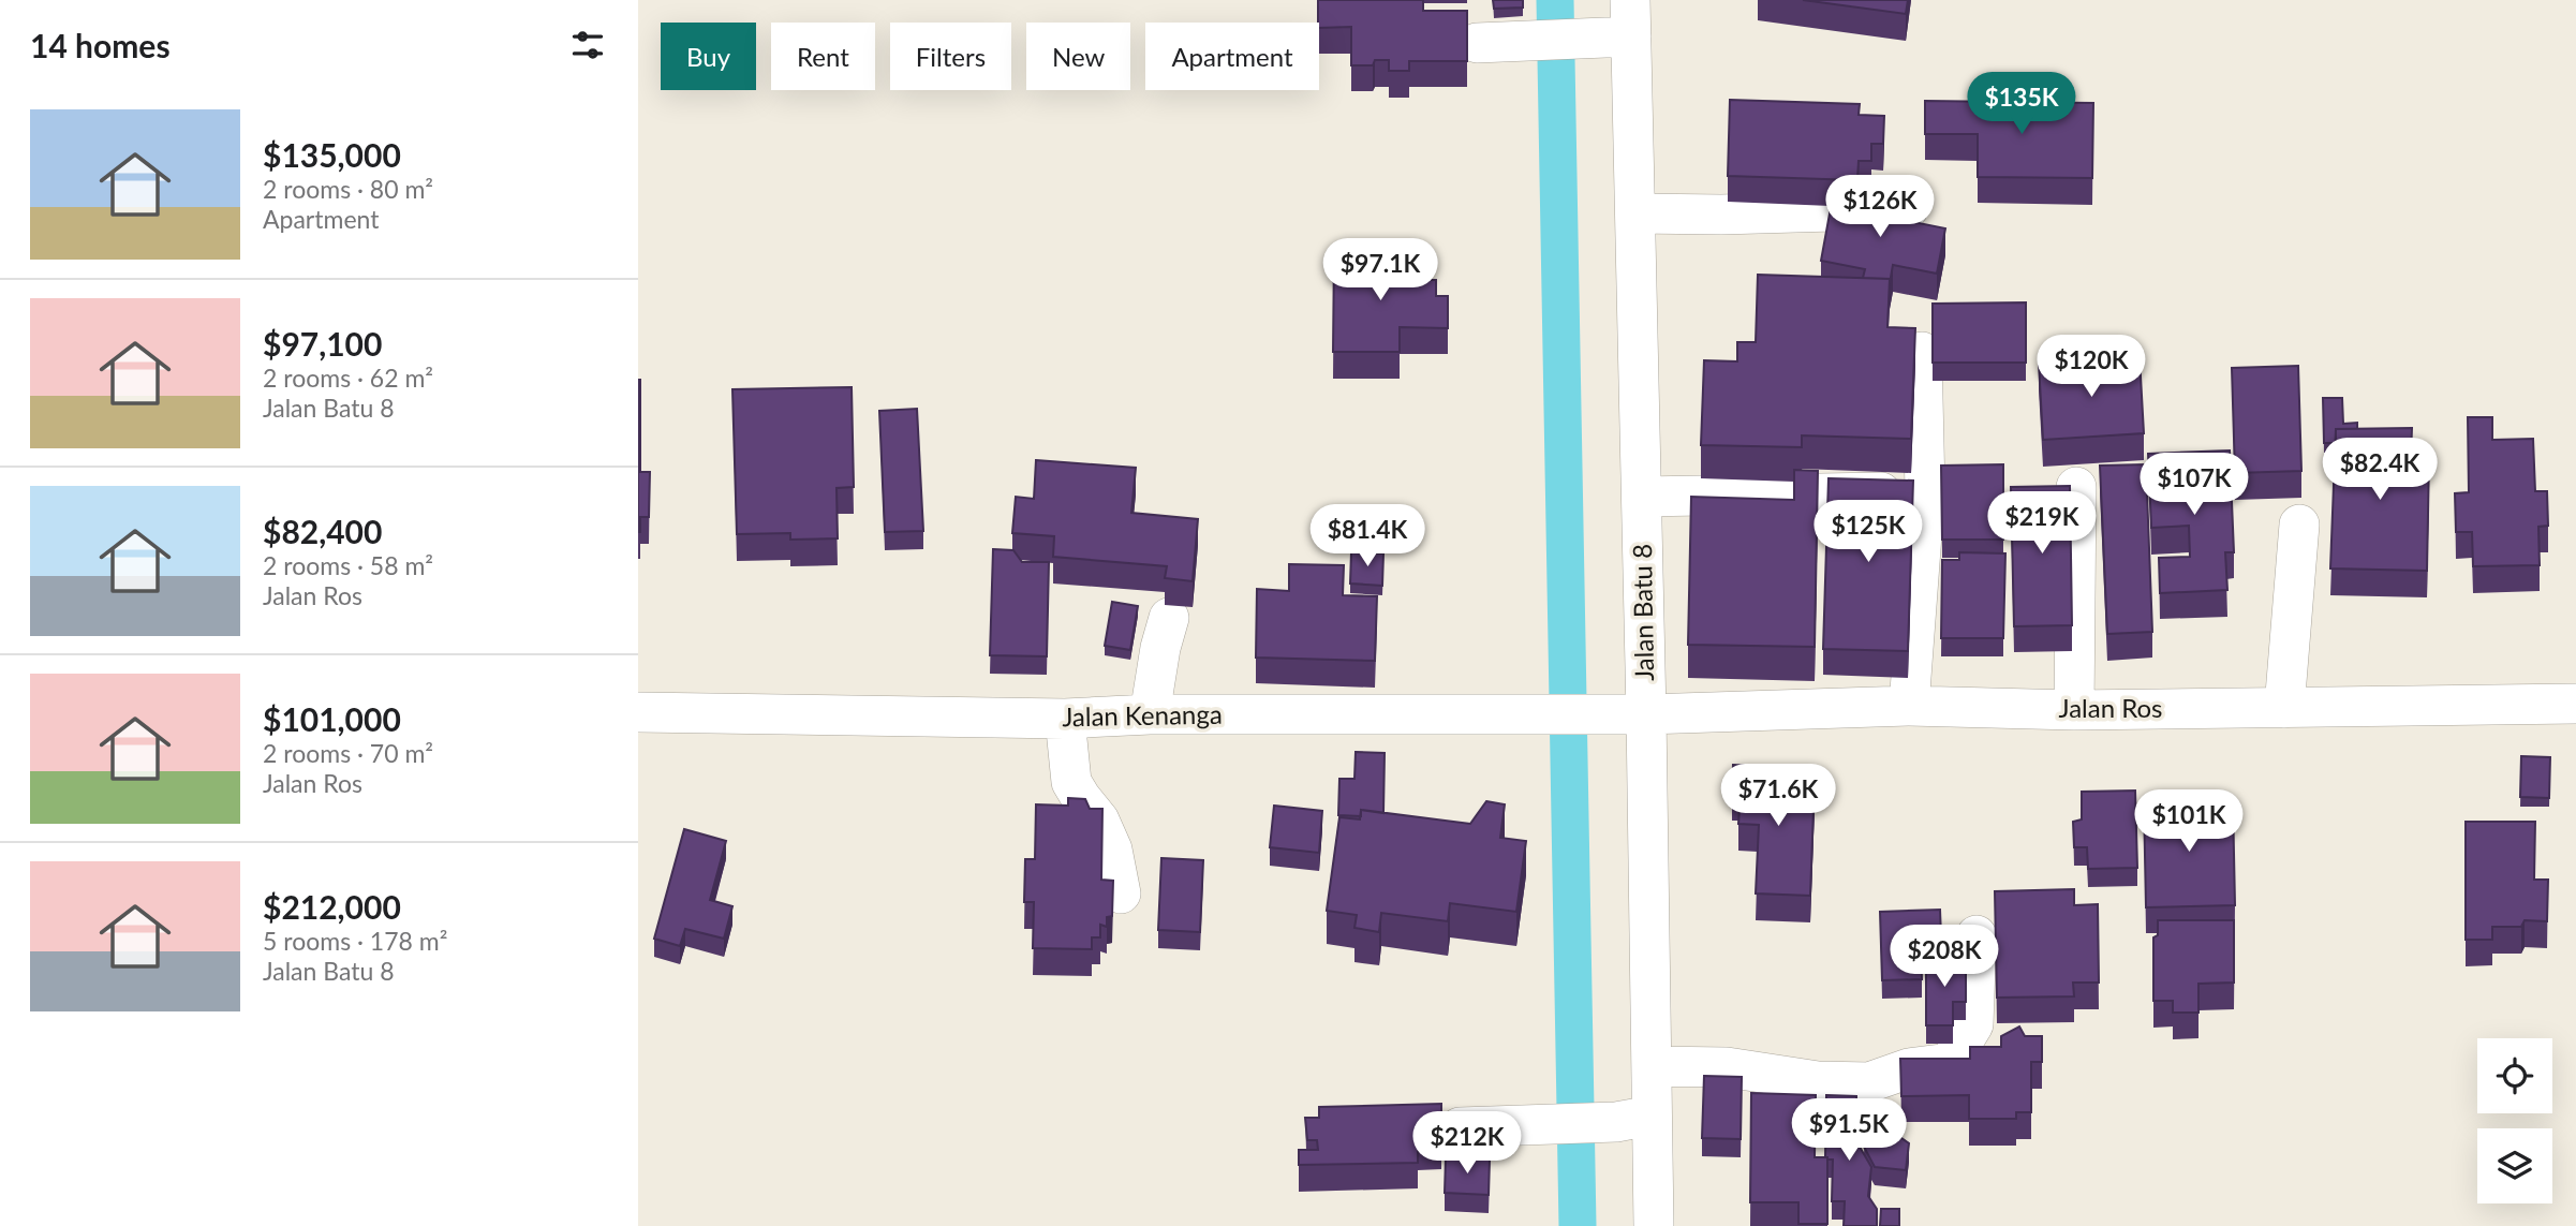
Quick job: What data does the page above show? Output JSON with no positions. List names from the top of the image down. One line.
{"streets":{"street":["Jalan Batu 8","Jalan Ros","Jalan Kenanga"]},"crossings":[["Jalan Batu 8","Jalan Ros"],["Jalan Batu 8","Jalan Kenanga"],["Jalan Ros","Jalan Kenanga"]],"page":{"heading":"14 homes","chip":["Buy","Rent","Filters","New","Apartment"],"price":["$135K","$126K","$97.1K","$120K","$82.4K","$107K","$219K","$125K","$81.4K","$71.6K","$101K","$208K","$91.5K","$212K"],"list":[{"name":"$135,000","note":"2 rooms · 80 m² · Apartment"},{"name":"$97,100","note":"2 rooms · 62 m² · Jalan Batu 8"},{"name":"$82,400","note":"2 rooms · 58 m² · Jalan Ros"},{"name":"$101,000","note":"2 rooms · 70 m² · Jalan Ros"},{"name":"$212,000","note":"5 rooms · 178 m² · Jalan Batu 8"}]}}
